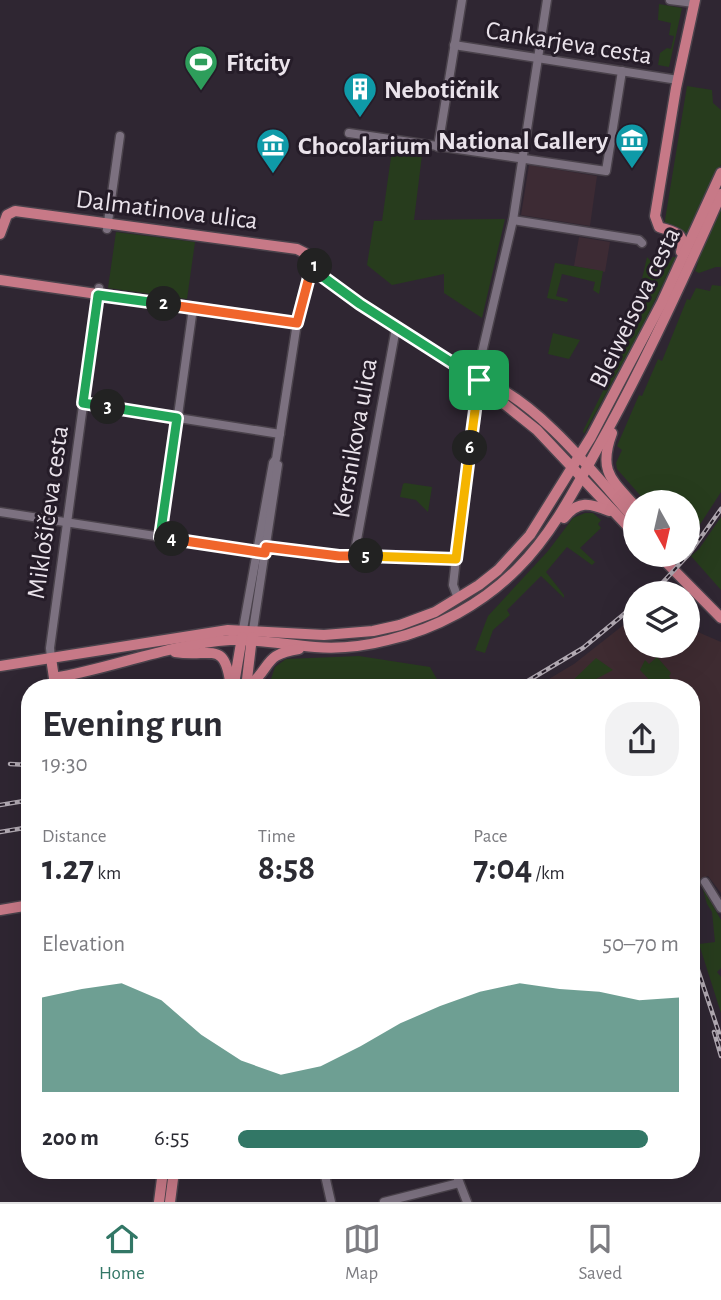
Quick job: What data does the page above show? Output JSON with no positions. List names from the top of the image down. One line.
{"streets":{"main road":["Dalmatinova ulica","Bleiweisova cesta"],"street":["Cankarjeva cesta","Kersnikova ulica","Miklošičeva cesta"]},"crossings":[["Dalmatinova ulica","Kersnikova ulica"]],"places":{"sports":["Fitcity"],"building":["Nebotičnik"],"museum":["National Gallery","Chocolarium"]},"north":"bottom","page":{"pins":["1","2","3","6","4","5"],"heading":["Evening run","19:30"],"stats":[["Distance","1.27 km"],["Time","8:58"],["Pace","7:04 /km"]],"chart":["Elevation","50–70 m"],"list":[{"name":"200 m","note":"6:55"}],"tabs":["Home","Map","Saved"]}}
